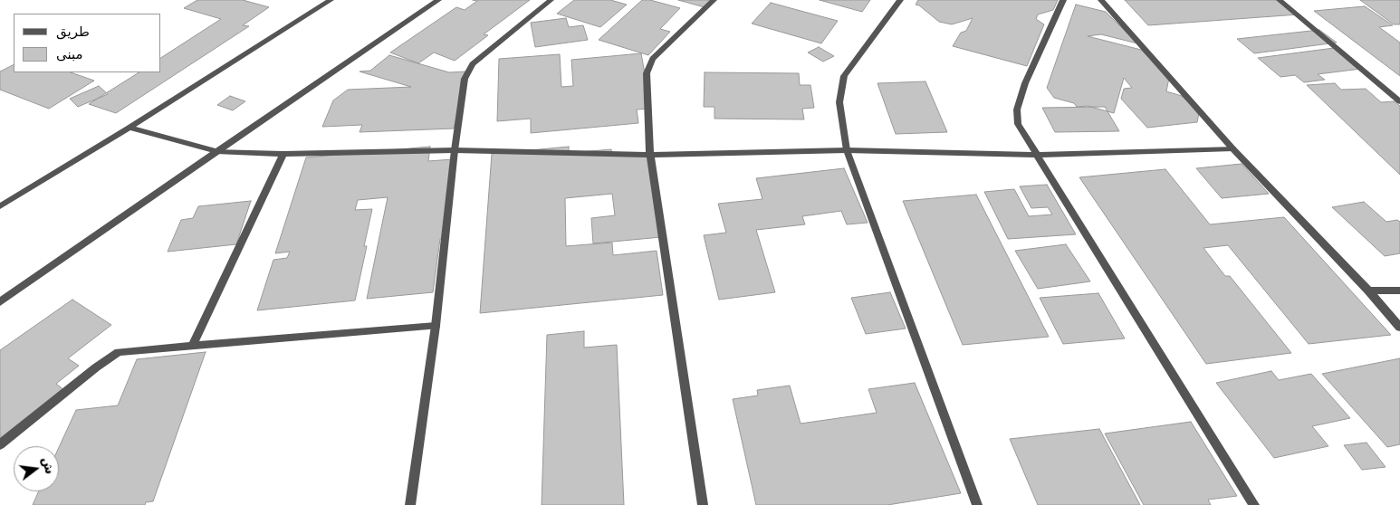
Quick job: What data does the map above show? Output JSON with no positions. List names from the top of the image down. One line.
{"legend":["طريق","مبنى"],"north":"right"}
